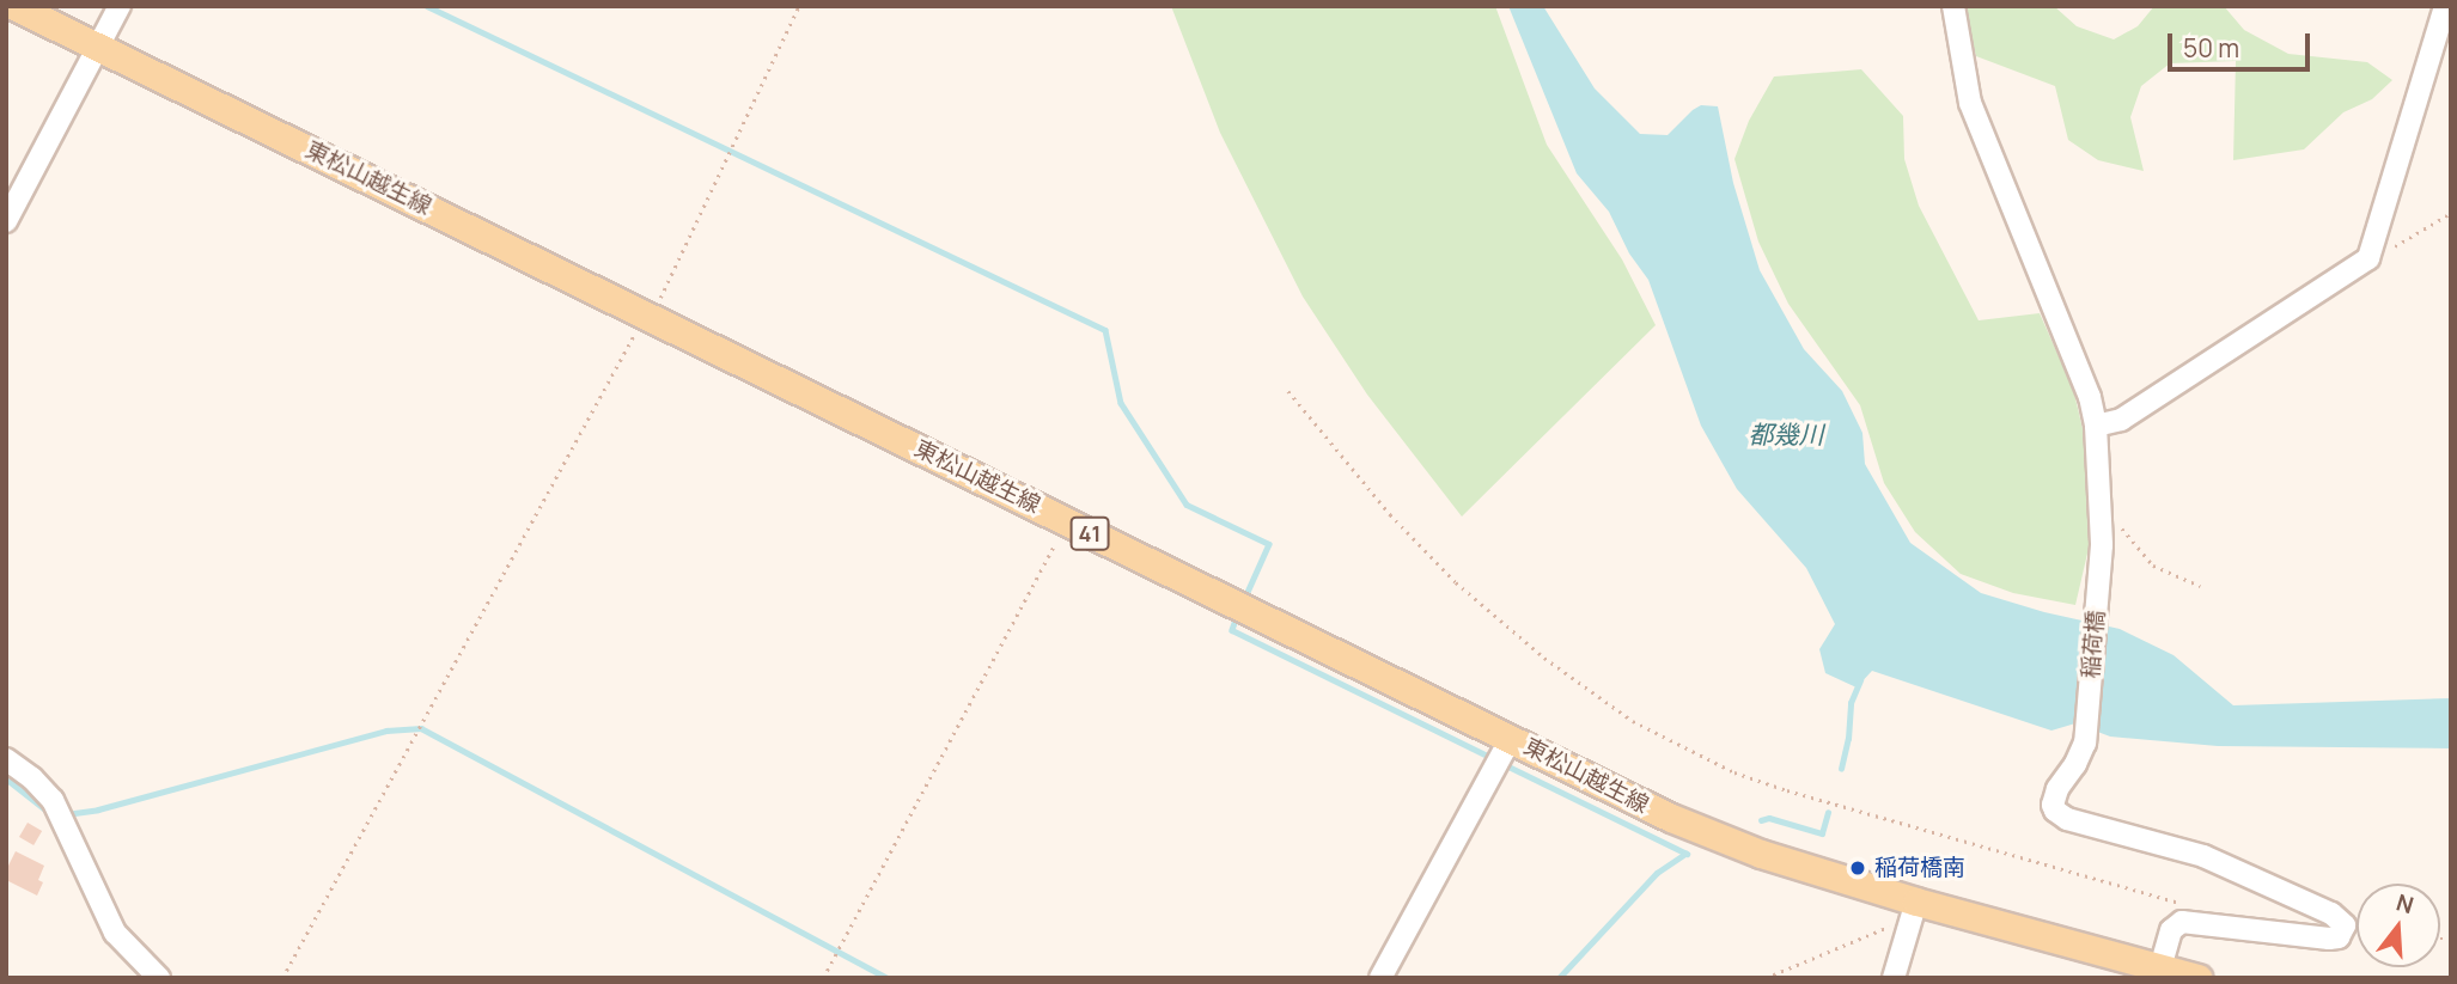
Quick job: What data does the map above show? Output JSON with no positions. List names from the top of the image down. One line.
{"streets":{"main road":["東松山越生線","41"],"street":["稲荷橋"]},"water":["都幾川"],"places":["稲荷橋南"],"scale_bar":"50 m","north":"top"}
